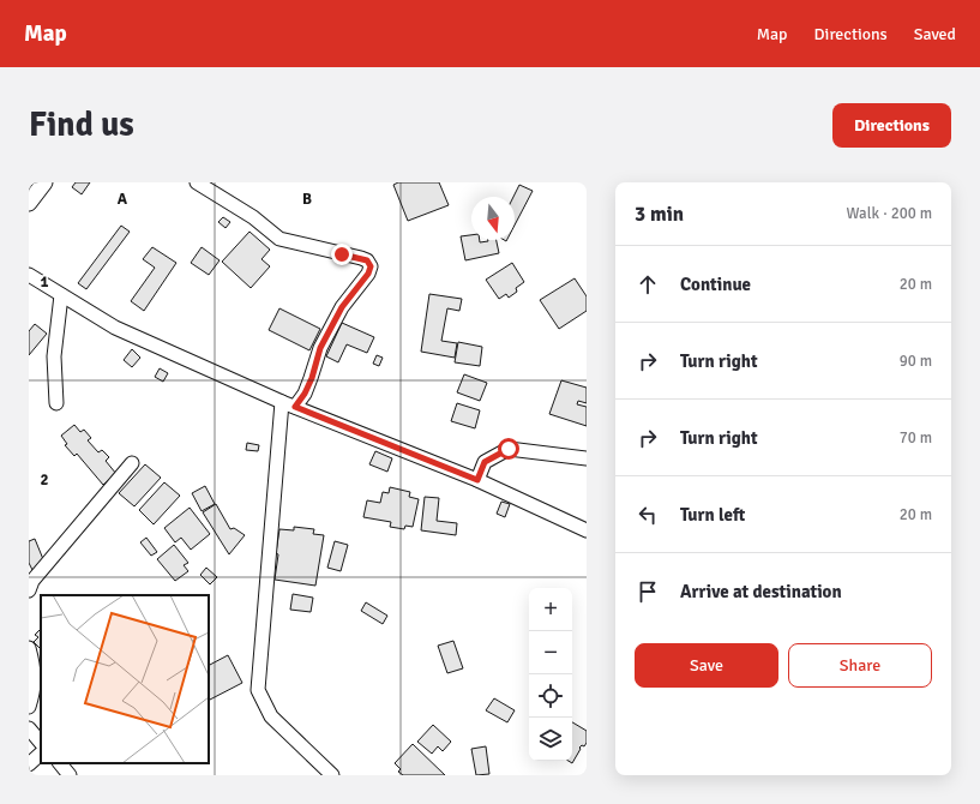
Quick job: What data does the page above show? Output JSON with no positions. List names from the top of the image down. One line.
{"north":"bottom","page":{"header":"Map","nav":["Map","Directions","Saved"],"buttons":["Directions",["Save","Share"]],"title":"Find us","heading":["3 min","Walk · 200 m"],"list":[["Continue","20 m"],["Turn right","90 m"],["Turn right","70 m"],["Turn left","20 m"],"Arrive at destination"],"map_buttons":["+","−"]},"grid":{"columns":["A","B"],"rows":["1","2"]}}
